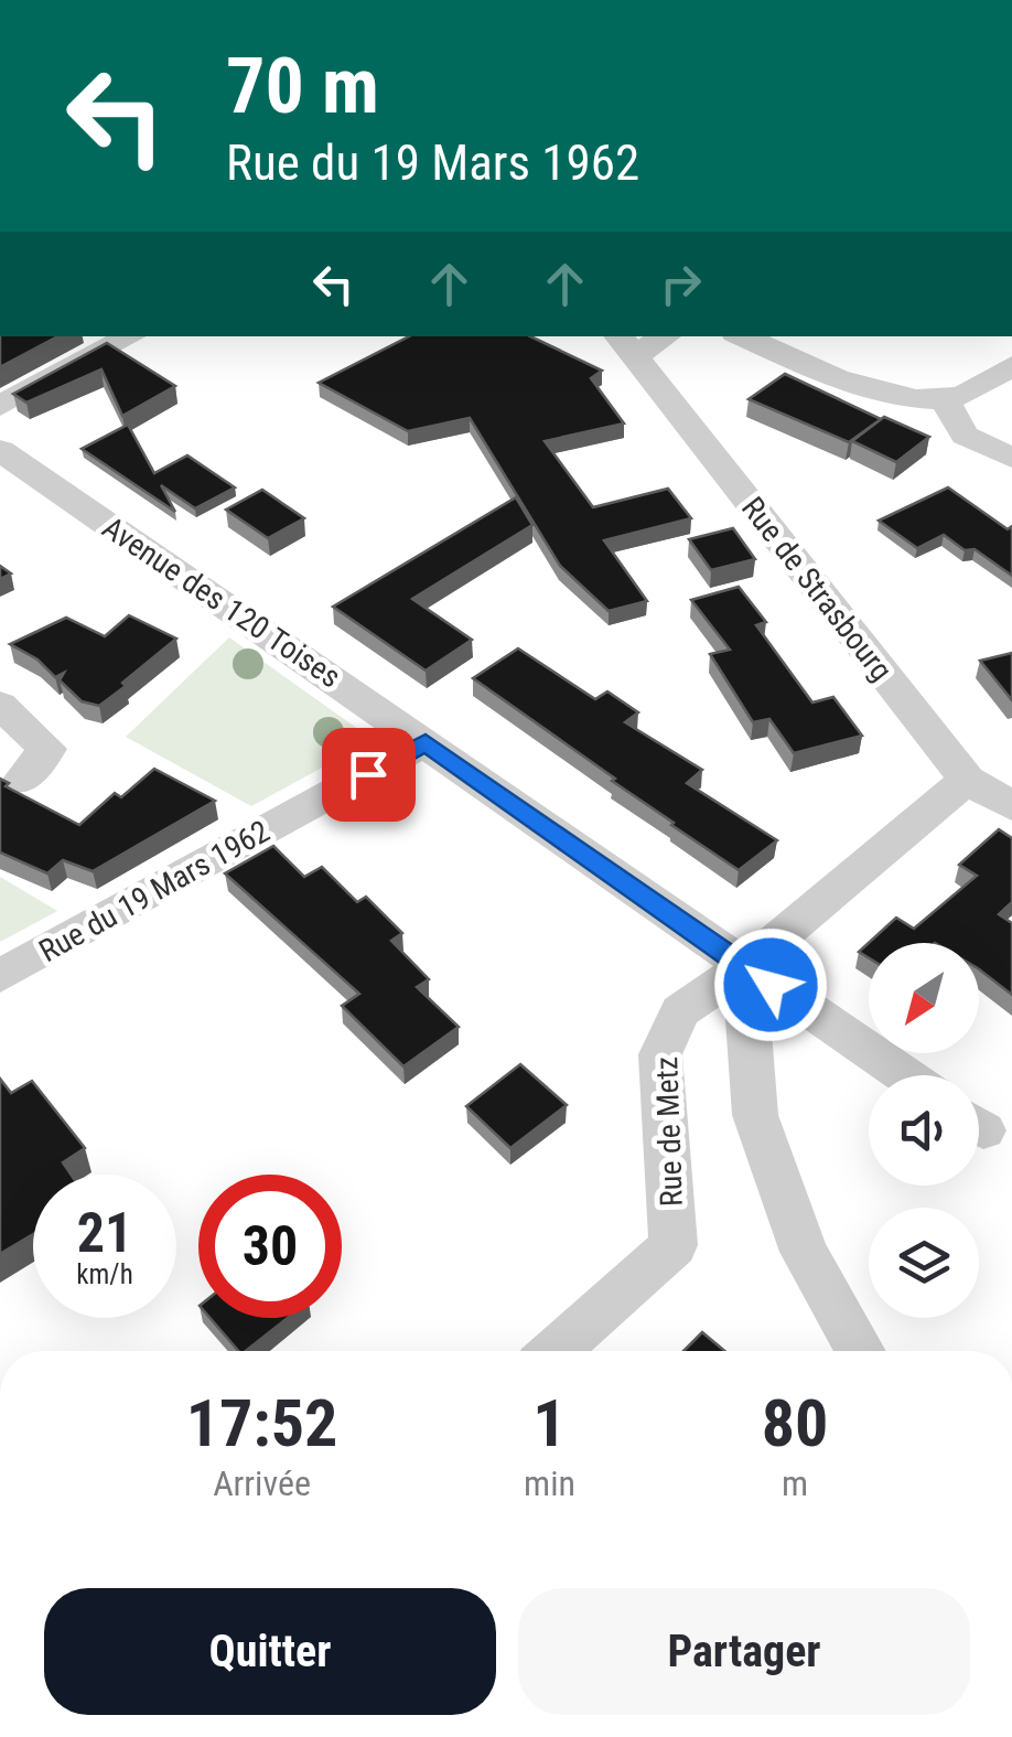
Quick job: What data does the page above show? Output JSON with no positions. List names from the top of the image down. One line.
{"streets":{"street":["Rue de Strasbourg","Avenue des 120 Toises","Rue du 19 Mars 1962","Rue de Metz"]},"crossings":[["Rue de Strasbourg","Rue de Metz"],["Avenue des 120 Toises","Rue du 19 Mars 1962"],["Avenue des 120 Toises","Rue de Metz"]],"north":"bottom left","page":{"turn":["70 m","Rue du 19 Mars 1962"],"speed":"21 km/h","limit":"30","eta":["17:52","Arrivée","1","min","80","m"],"buttons":["Quitter","Partager"]}}
